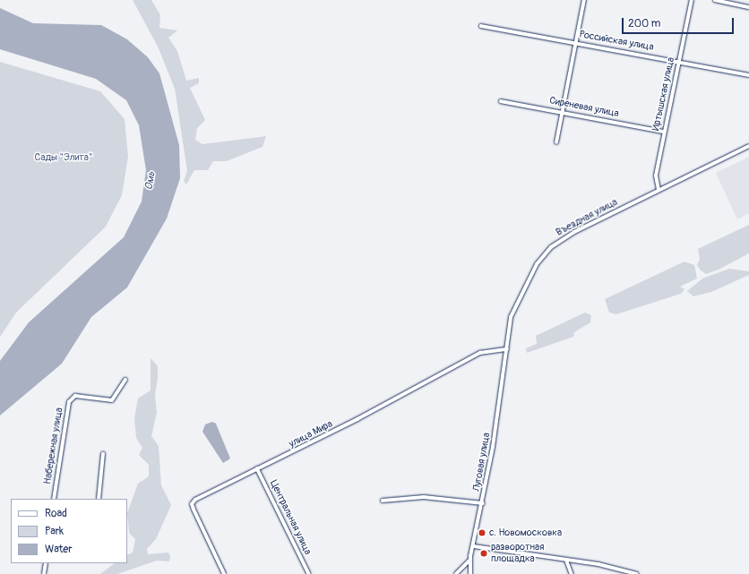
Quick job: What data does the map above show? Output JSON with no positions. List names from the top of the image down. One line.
{"streets":{"street":["Российская улица","Иртышская улица","Сиреневая улица","Въездная улица","улица Мира","Набережная улица","Луговая улица","Центральная улица"]},"crossings":[["Российская улица","Иртышская улица"],["Иртышская улица","Сиреневая улица"],["Иртышская улица","Въездная улица"],["Въездная улица","улица Мира"],["Въездная улица","Луговая улица"],["улица Мира","Луговая улица"],["улица Мира","Центральная улица"]],"water":["Омь"],"parks":["Сады \"Элита\""],"places":["с. Новомосковка","разворотная площадка"],"legend":["Road","Park","Water"],"scale_bar":"200 m"}
